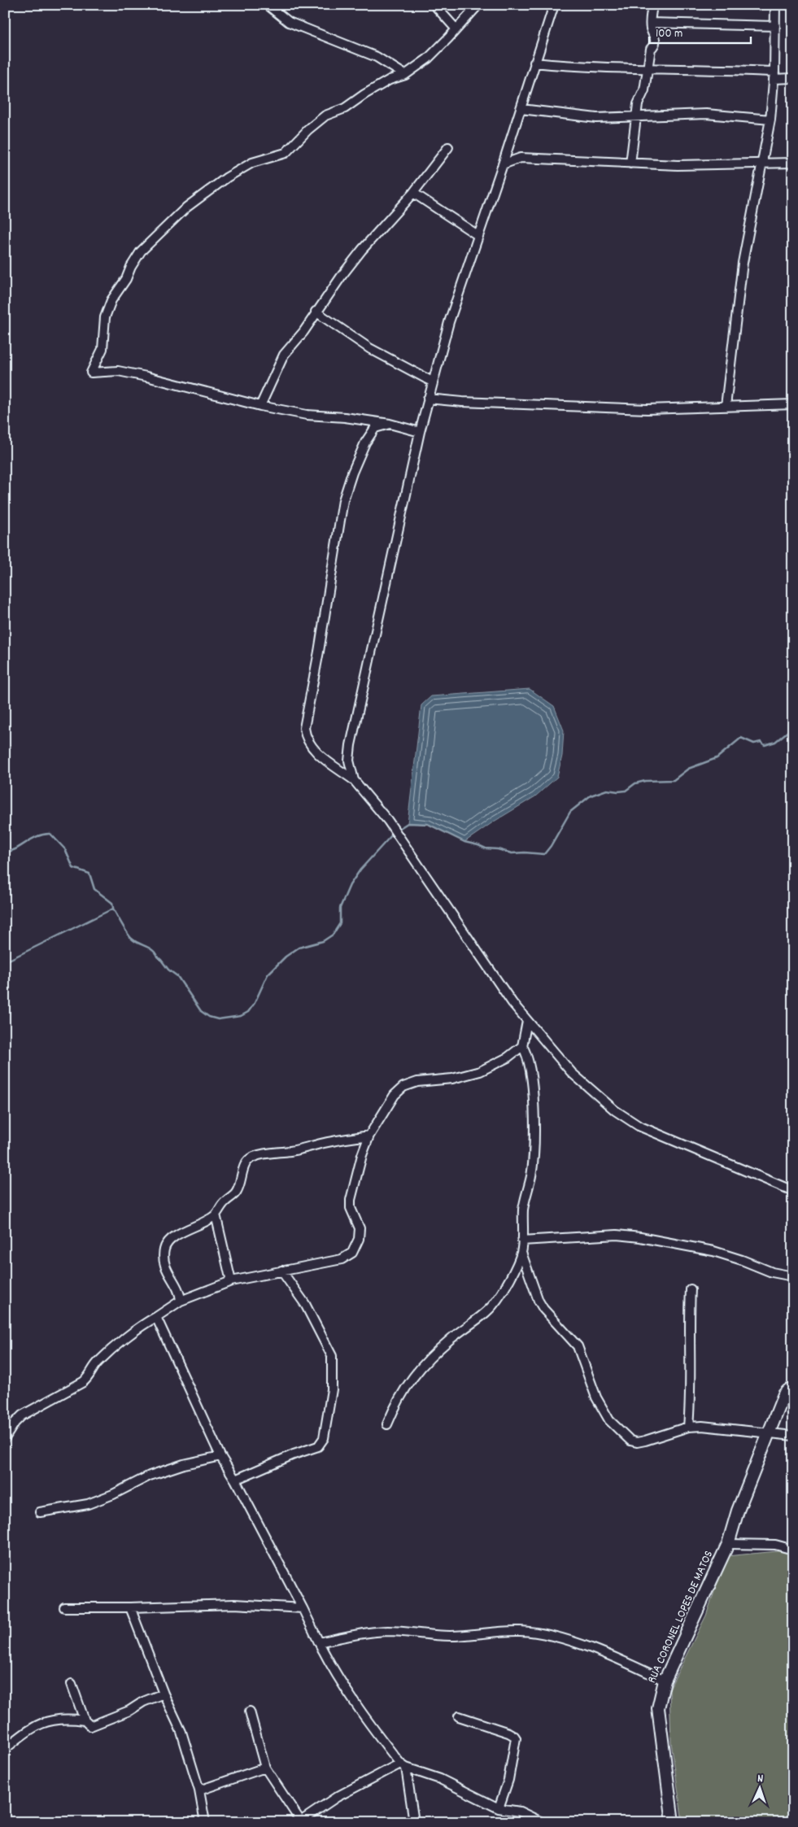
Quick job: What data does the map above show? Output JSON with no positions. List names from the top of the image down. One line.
{"streets":{"street":["RUA CORONEL LOPES DE MATOS"]},"scale_bar":"100 m","north":"top"}
